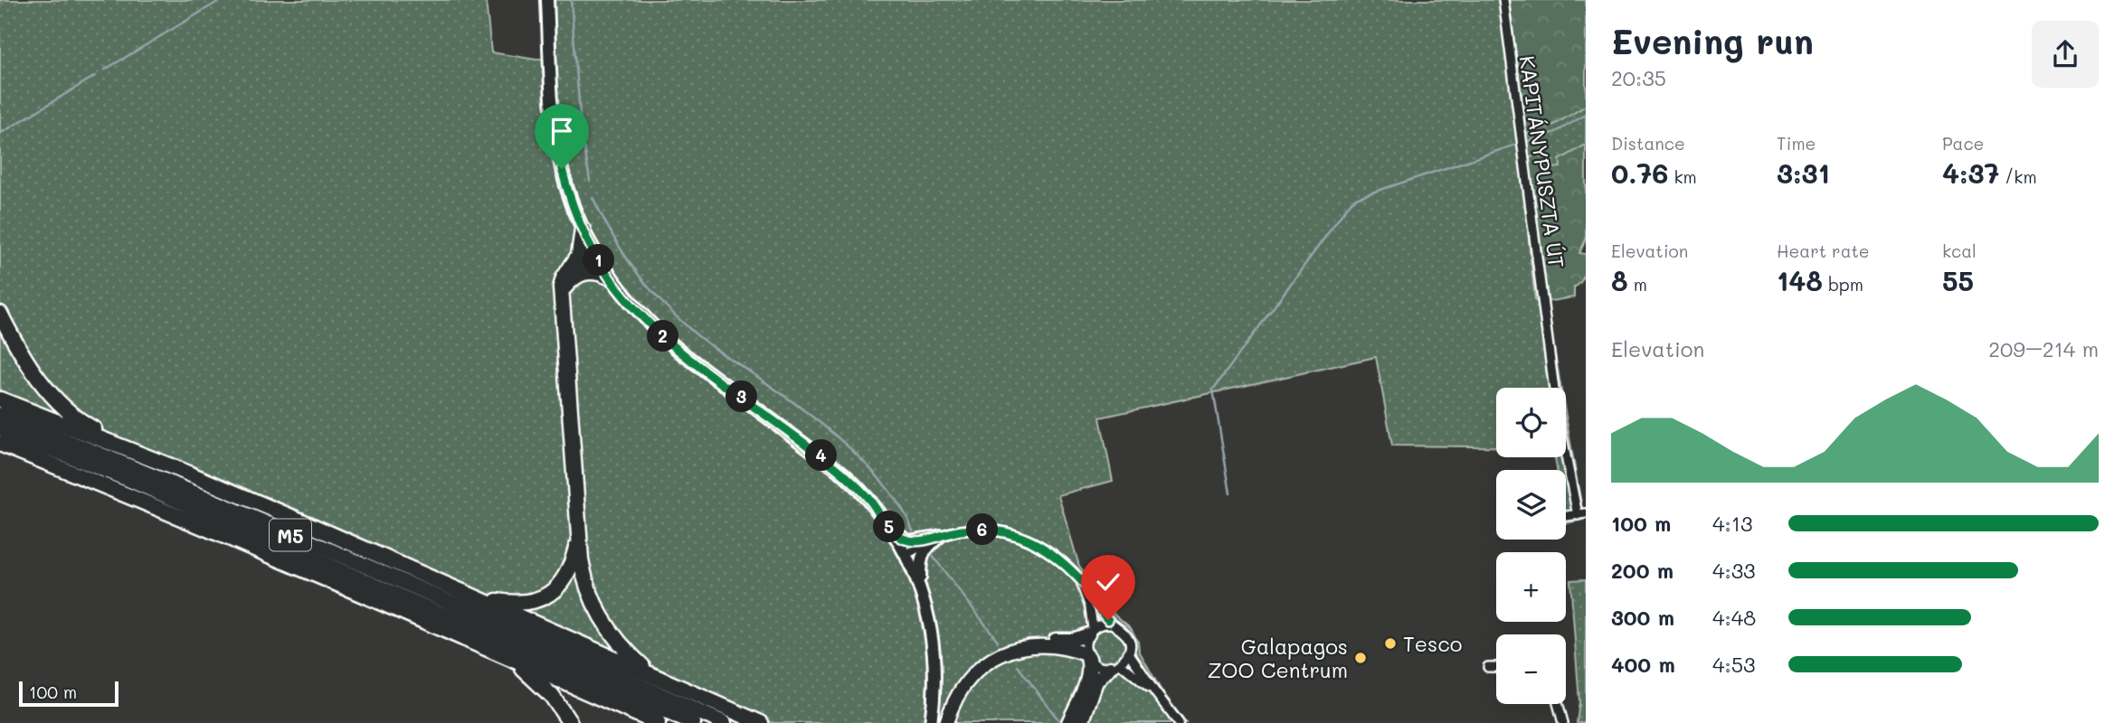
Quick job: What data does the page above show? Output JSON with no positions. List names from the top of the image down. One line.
{"streets":{"highway":["M5"],"street":["KAPITÁNYPUSZTA ÚT"]},"places":["Tesco","Galapagos ZOO Centrum"],"scale_bar":"100 m","page":{"heading":["Evening run","20:35"],"stats":[["Distance","0.76 km"],["Time","3:31"],["Pace","4:37 /km"],["Elevation","8 m"],["Heart rate","148 bpm"],["kcal","55"]],"pins":["1","2","3","4","5","6"],"chart":["Elevation","209–214 m"],"map_buttons":["+","−"],"list":[{"name":"100 m","note":"4:13"},{"name":"200 m","note":"4:33"},{"name":"300 m","note":"4:48"},{"name":"400 m","note":"4:53"}],"scale":"100 m"}}
